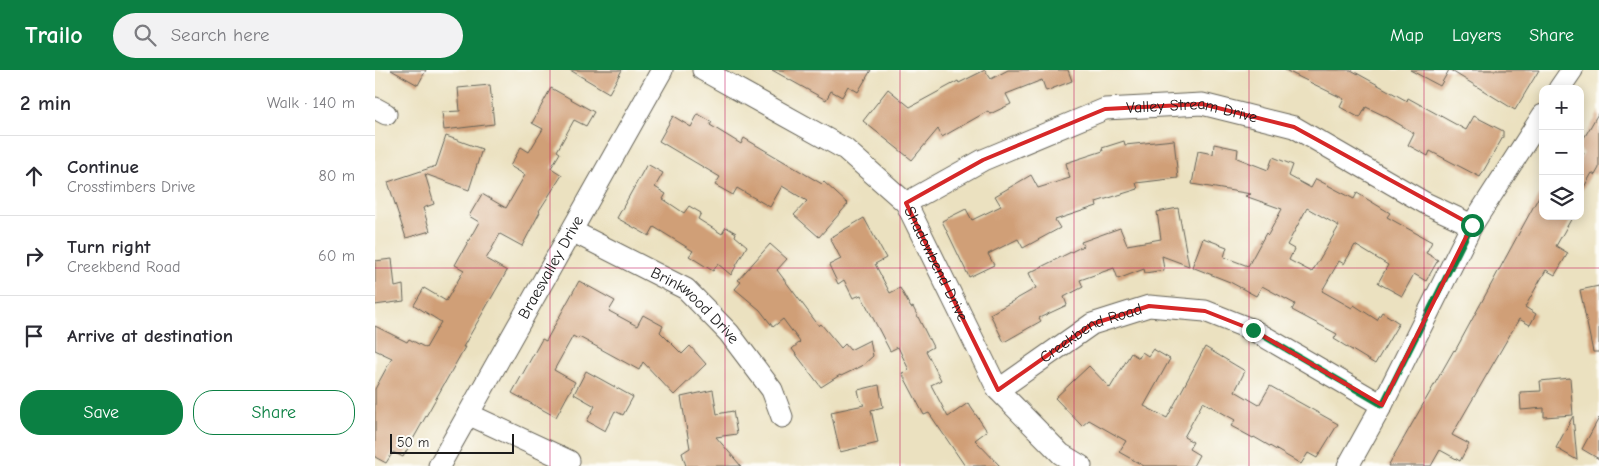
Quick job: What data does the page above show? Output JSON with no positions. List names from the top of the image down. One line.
{"streets":{"street":["Valley Stream Drive","Shadowbend Drive","Braesvalley Drive","Brinkwood Drive","Creekbend Road"]},"crossings":[["Valley Stream Drive","Shadowbend Drive"],["Shadowbend Drive","Creekbend Road"],["Braesvalley Drive","Brinkwood Drive"]],"scale_bar":"50 m","page":{"header":"Trailo","search":"Search here","nav":["Map","Layers","Share"],"heading":["2 min","Walk · 140 m"],"map_buttons":["+","−"],"list":[["Continue","Crosstimbers Drive","80 m"],["Turn right","Creekbend Road","60 m"],"Arrive at destination"],"buttons":["Save","Share"],"scale":"50 m"}}
